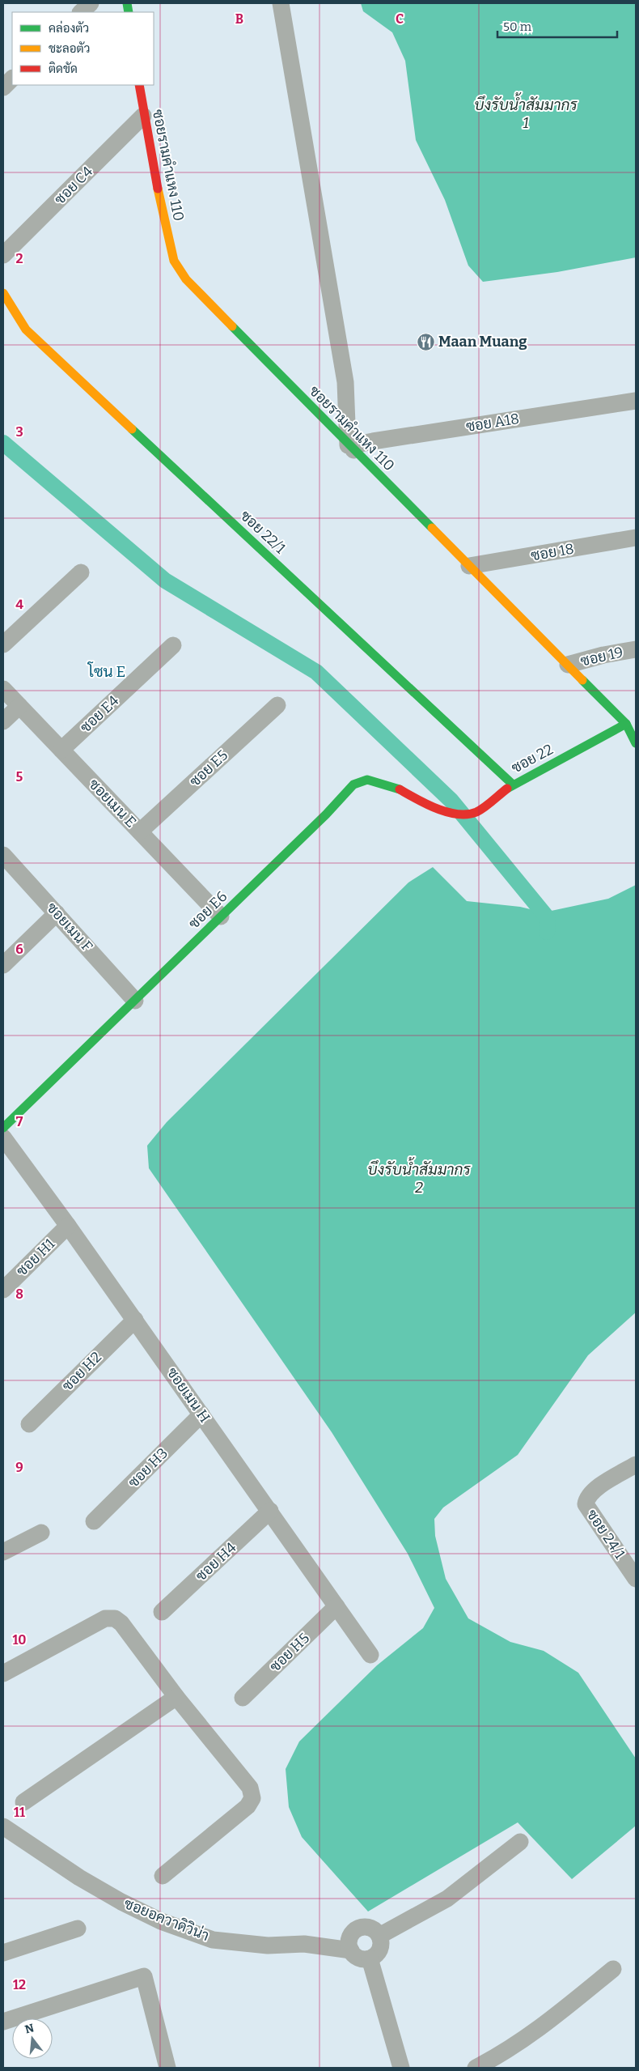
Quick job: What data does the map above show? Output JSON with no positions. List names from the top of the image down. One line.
{"streets":{"street":["ซอยรามคำแหง 110","ซอย C4","ซอย A18","ซอย 22/1","ซอย 18","ซอย 19","ซอย E4","ซอย 22","ซอย E5","ซอยเมน E","ซอย E6","ซอยเมน F","ซอย H1","ซอย H2","ซอยเมน H","ซอย H3","ซอย 24/1","ซอย H4","ซอย H5","ซอยอควาดิวิน่า"]},"crossings":[["ซอยรามคำแหง 110","ซอย C4"],["ซอยรามคำแหง 110","ซอย A18"],["ซอยรามคำแหง 110","ซอย 18"],["ซอยรามคำแหง 110","ซอย 19"],["ซอยรามคำแหง 110","ซอย 22"],["ซอย 22/1","ซอย 22"],["ซอย E4","ซอยเมน E"],["ซอย 22","ซอย E6"],["ซอย E5","ซอยเมน E"],["ซอยเมน E","ซอย E6"],["ซอย E6","ซอยเมน F"],["ซอย H1","ซอยเมน H"],["ซอย H2","ซอยเมน H"],["ซอยเมน H","ซอย H3"],["ซอยเมน H","ซอย H4"],["ซอยเมน H","ซอย H5"]],"districts":["โซน E"],"water":["บึงรับน้ำสัมมากร 1","บึงรับน้ำสัมมากร 2"],"places":{"restaurant":["Maan Muang"]},"legend":["คล่องตัว","ชะลอตัว","ติดขัด"],"scale_bar":"50 m","north":"top","grid":{"columns":["B","C"],"rows":["2","3","4","5","6","7","8","9","10","11","12"]}}
